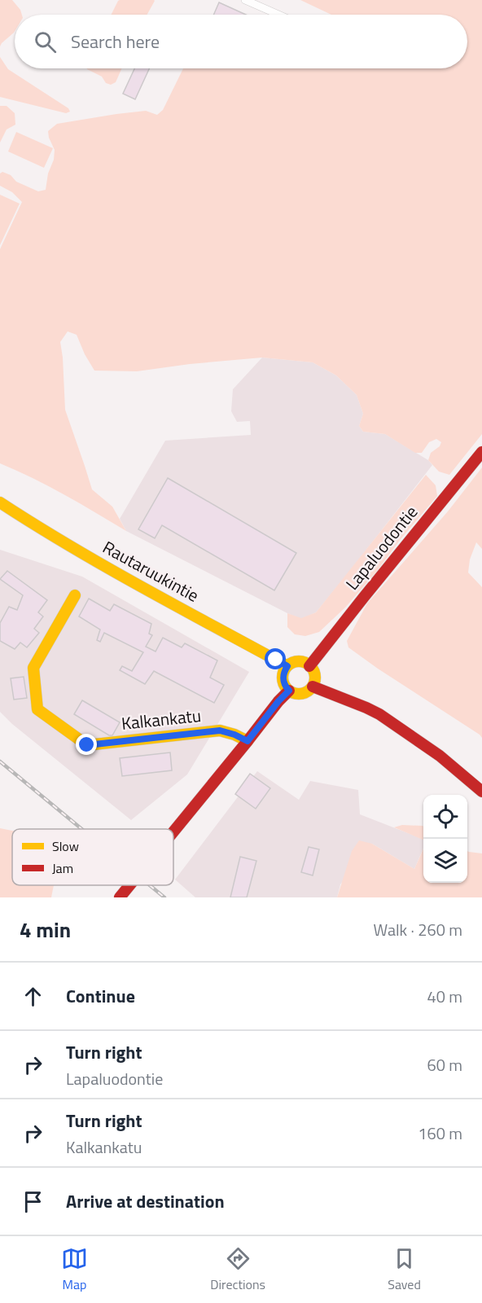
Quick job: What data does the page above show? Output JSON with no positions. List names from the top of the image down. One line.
{"streets":{"main road":["Lapaluodontie","Rautaruukintie","Kalkankatu"]},"crossings":[["Lapaluodontie","Rautaruukintie"]],"legend":["Slow","Jam"],"page":{"search":"Search here","heading":["4 min","Walk · 260 m"],"list":[["Continue","40 m"],["Turn right","Lapaluodontie","60 m"],["Turn right","Kalkankatu","160 m"],"Arrive at destination"],"nav":["Map","Directions","Saved"]}}
